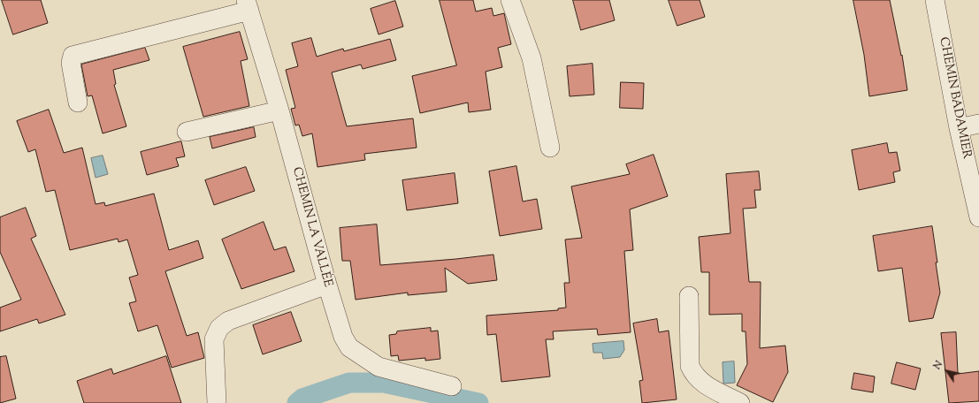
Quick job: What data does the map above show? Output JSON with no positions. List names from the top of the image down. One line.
{"streets":{"street":["CHEMIN BADAMIER","CHEMIN LA VALLÉE"]},"north":"top left"}
